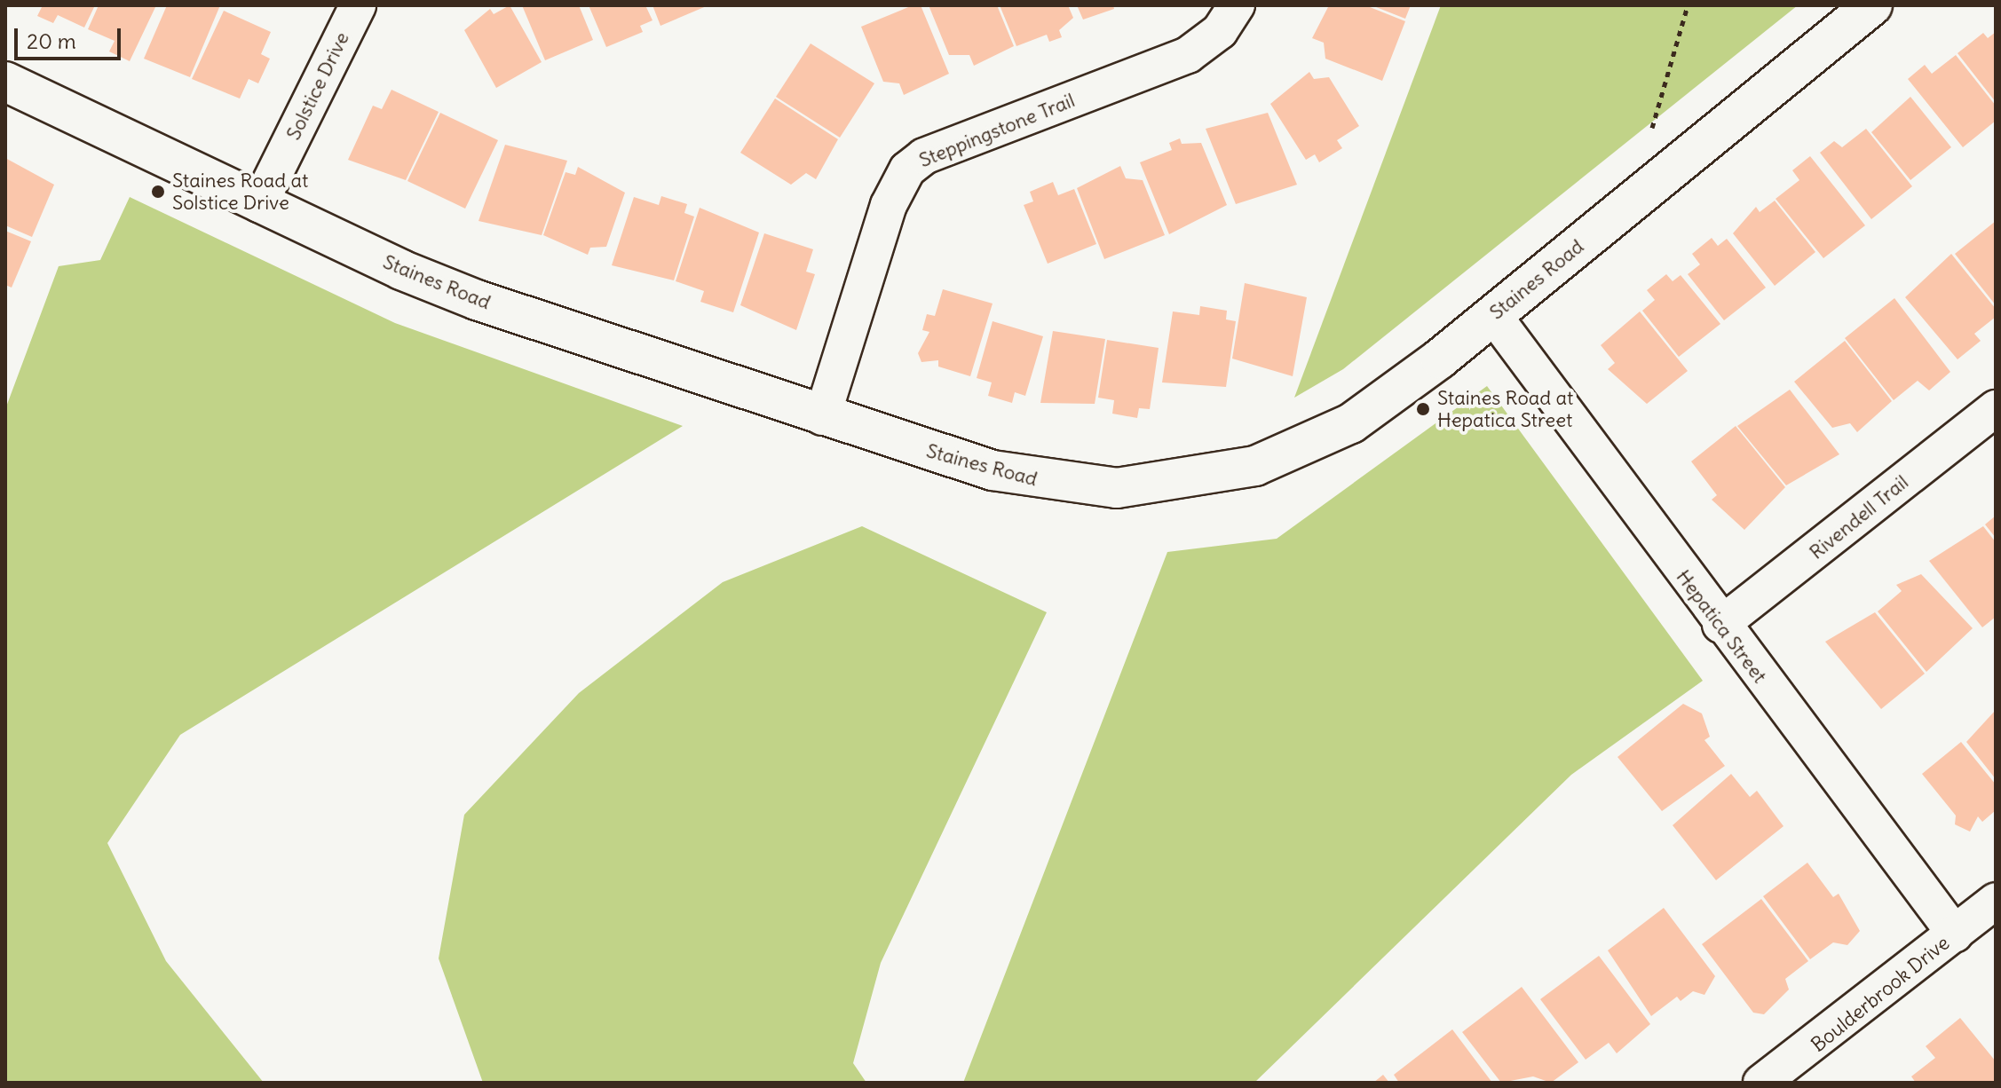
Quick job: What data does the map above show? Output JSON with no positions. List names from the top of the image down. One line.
{"streets":{"street":["Solstice Drive","Steppingstone Trail","Staines Road","Rivendell Trail","Hepatica Street","Boulderbrook Drive"]},"crossings":[["Solstice Drive","Staines Road"],["Steppingstone Trail","Staines Road"],["Staines Road","Hepatica Street"],["Rivendell Trail","Hepatica Street"],["Hepatica Street","Boulderbrook Drive"]],"places":["Staines Road at Solstice Drive","Staines Road at Hepatica Street"],"scale_bar":"20 m"}
